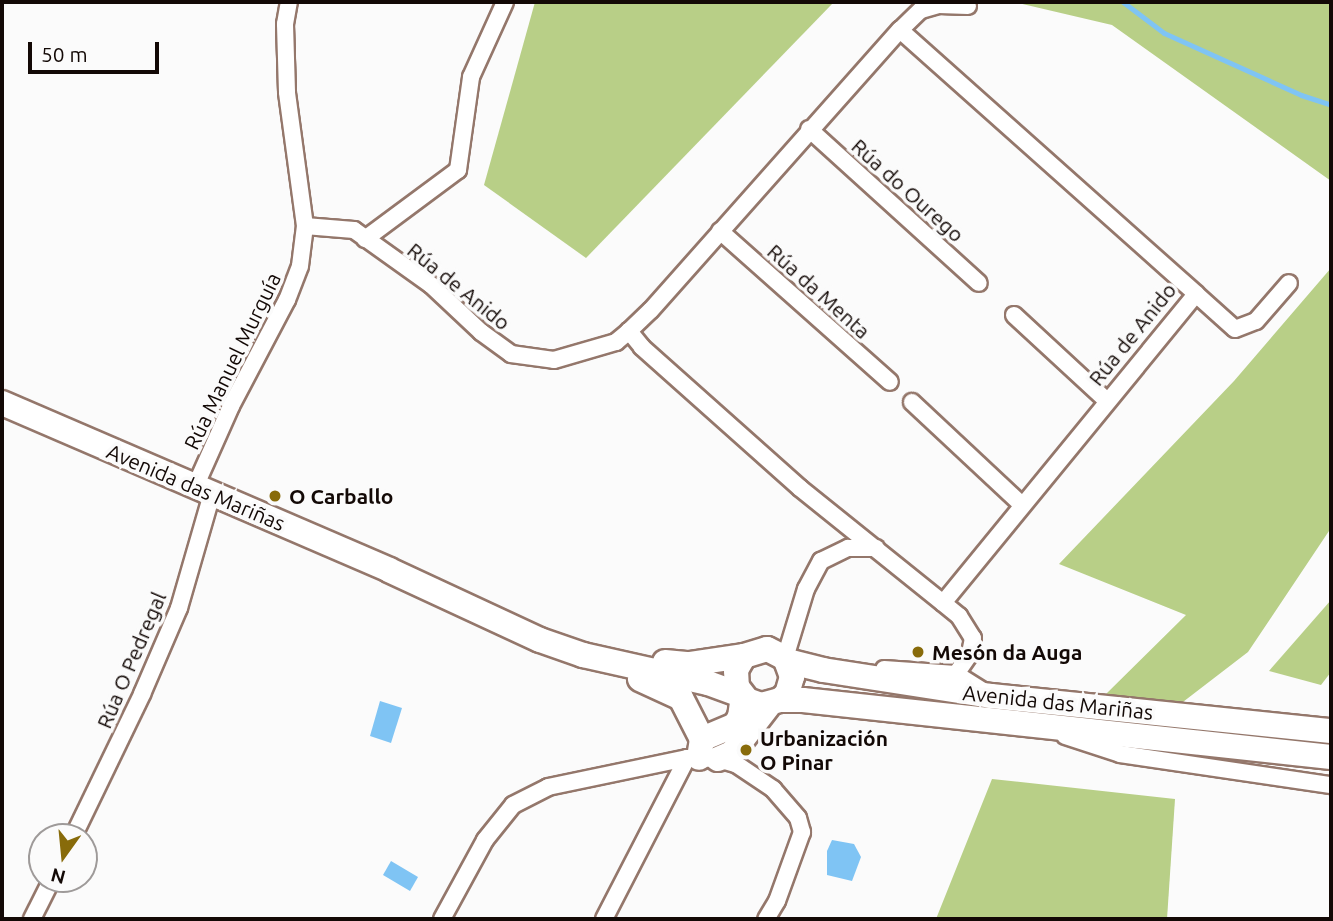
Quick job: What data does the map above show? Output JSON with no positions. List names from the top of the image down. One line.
{"streets":{"highway":["Avenida das Mariñas"],"street":["Rúa do Ourego","Rúa de Anido","Rúa da Menta","Rúa Manuel Murguía","Rúa O Pedregal"]},"crossings":[["Rúa do Ourego","Rúa de Anido"],["Rúa de Anido","Rúa da Menta"],["Rúa de Anido","Rúa Manuel Murguía"],["Rúa Manuel Murguía","Avenida das Mariñas"],["Rúa Manuel Murguía","Rúa O Pedregal"],["Avenida das Mariñas","Rúa O Pedregal"]],"places":["O Carballo","Mesón da Auga","Urbanización O Pinar"],"scale_bar":"50 m","north":"bottom"}
